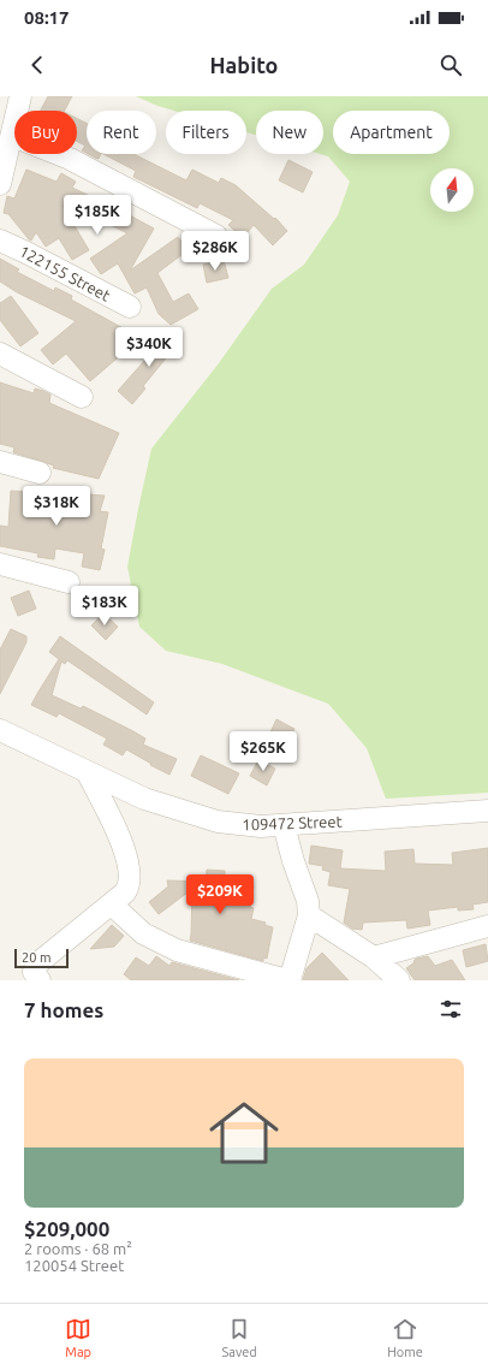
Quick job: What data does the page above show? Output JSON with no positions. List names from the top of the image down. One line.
{"streets":{"street":["122155 Street","109472 Street"]},"scale_bar":"20 m","north":"top","page":{"status":"08:17","header":"Habito","chip":["Buy","Rent","Filters","New","Apartment"],"price":["$185K","$286K","$340K","$318K","$183K","$265K","$209K"],"scale":"20 m","heading":"7 homes","list":[{"name":"$209,000","note":"2 rooms · 68 m² · 120054 Street"}],"tabs":["Map","Saved","Home"]}}
